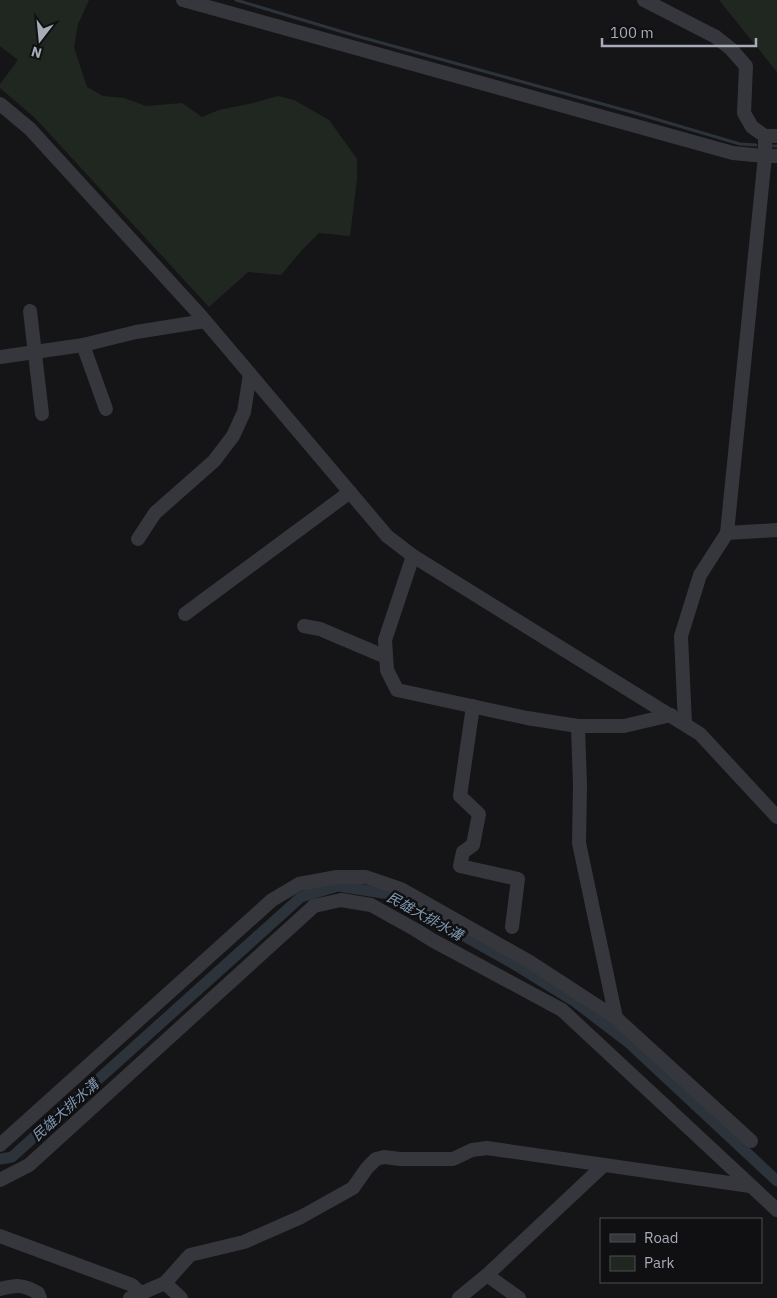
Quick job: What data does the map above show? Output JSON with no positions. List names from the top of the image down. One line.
{"water":["民雄大排水溝"],"legend":["Road","Park"],"scale_bar":"100 m","north":"bottom"}
